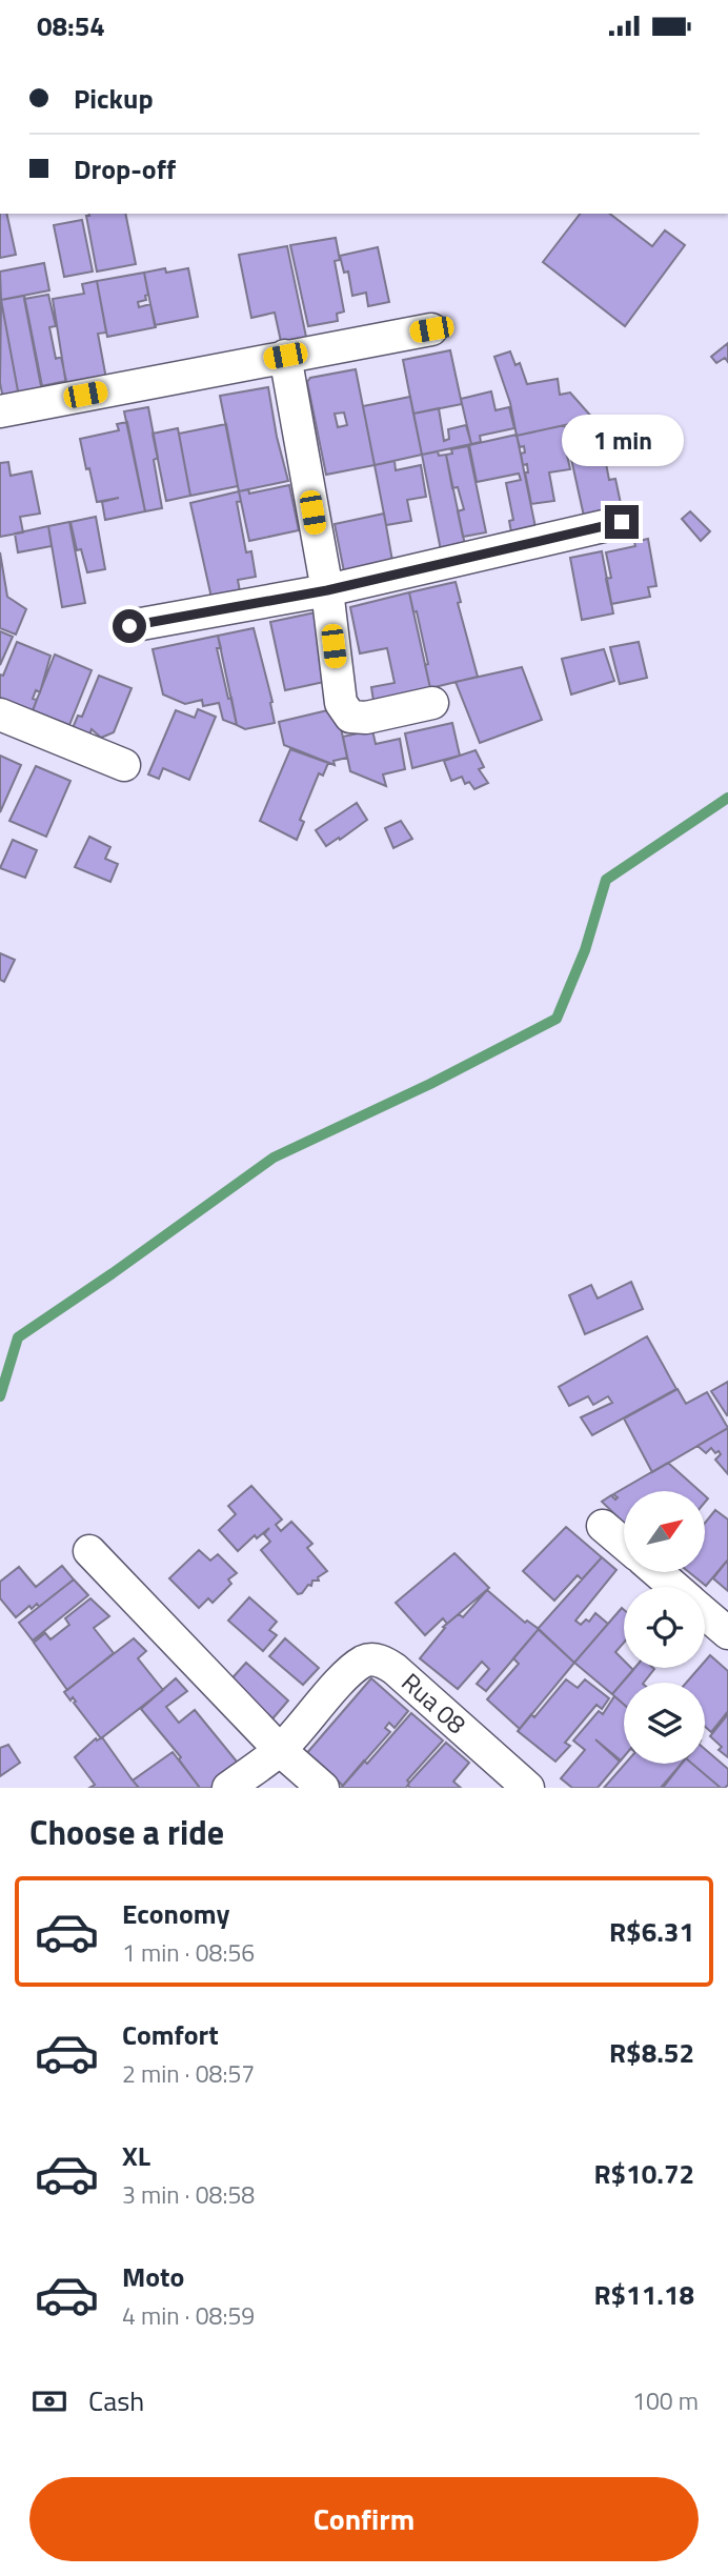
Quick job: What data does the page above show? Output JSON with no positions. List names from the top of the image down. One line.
{"streets":{"street":["Rua 08"]},"north":"top right","page":{"status":"08:54","banner":["Pickup","Drop-off"],"bubble":"1 min","heading":"Choose a ride","list":[{"name":"Economy","note":"1 min · 08:56","value":"R$6.31"},{"name":"Comfort","note":"2 min · 08:57","value":"R$8.52"},{"name":"XL","note":"3 min · 08:58","value":"R$10.72"},{"name":"Moto","note":"4 min · 08:59","value":"R$11.18"}],"pay":["Cash","100 m"],"buttons":"Confirm"}}
